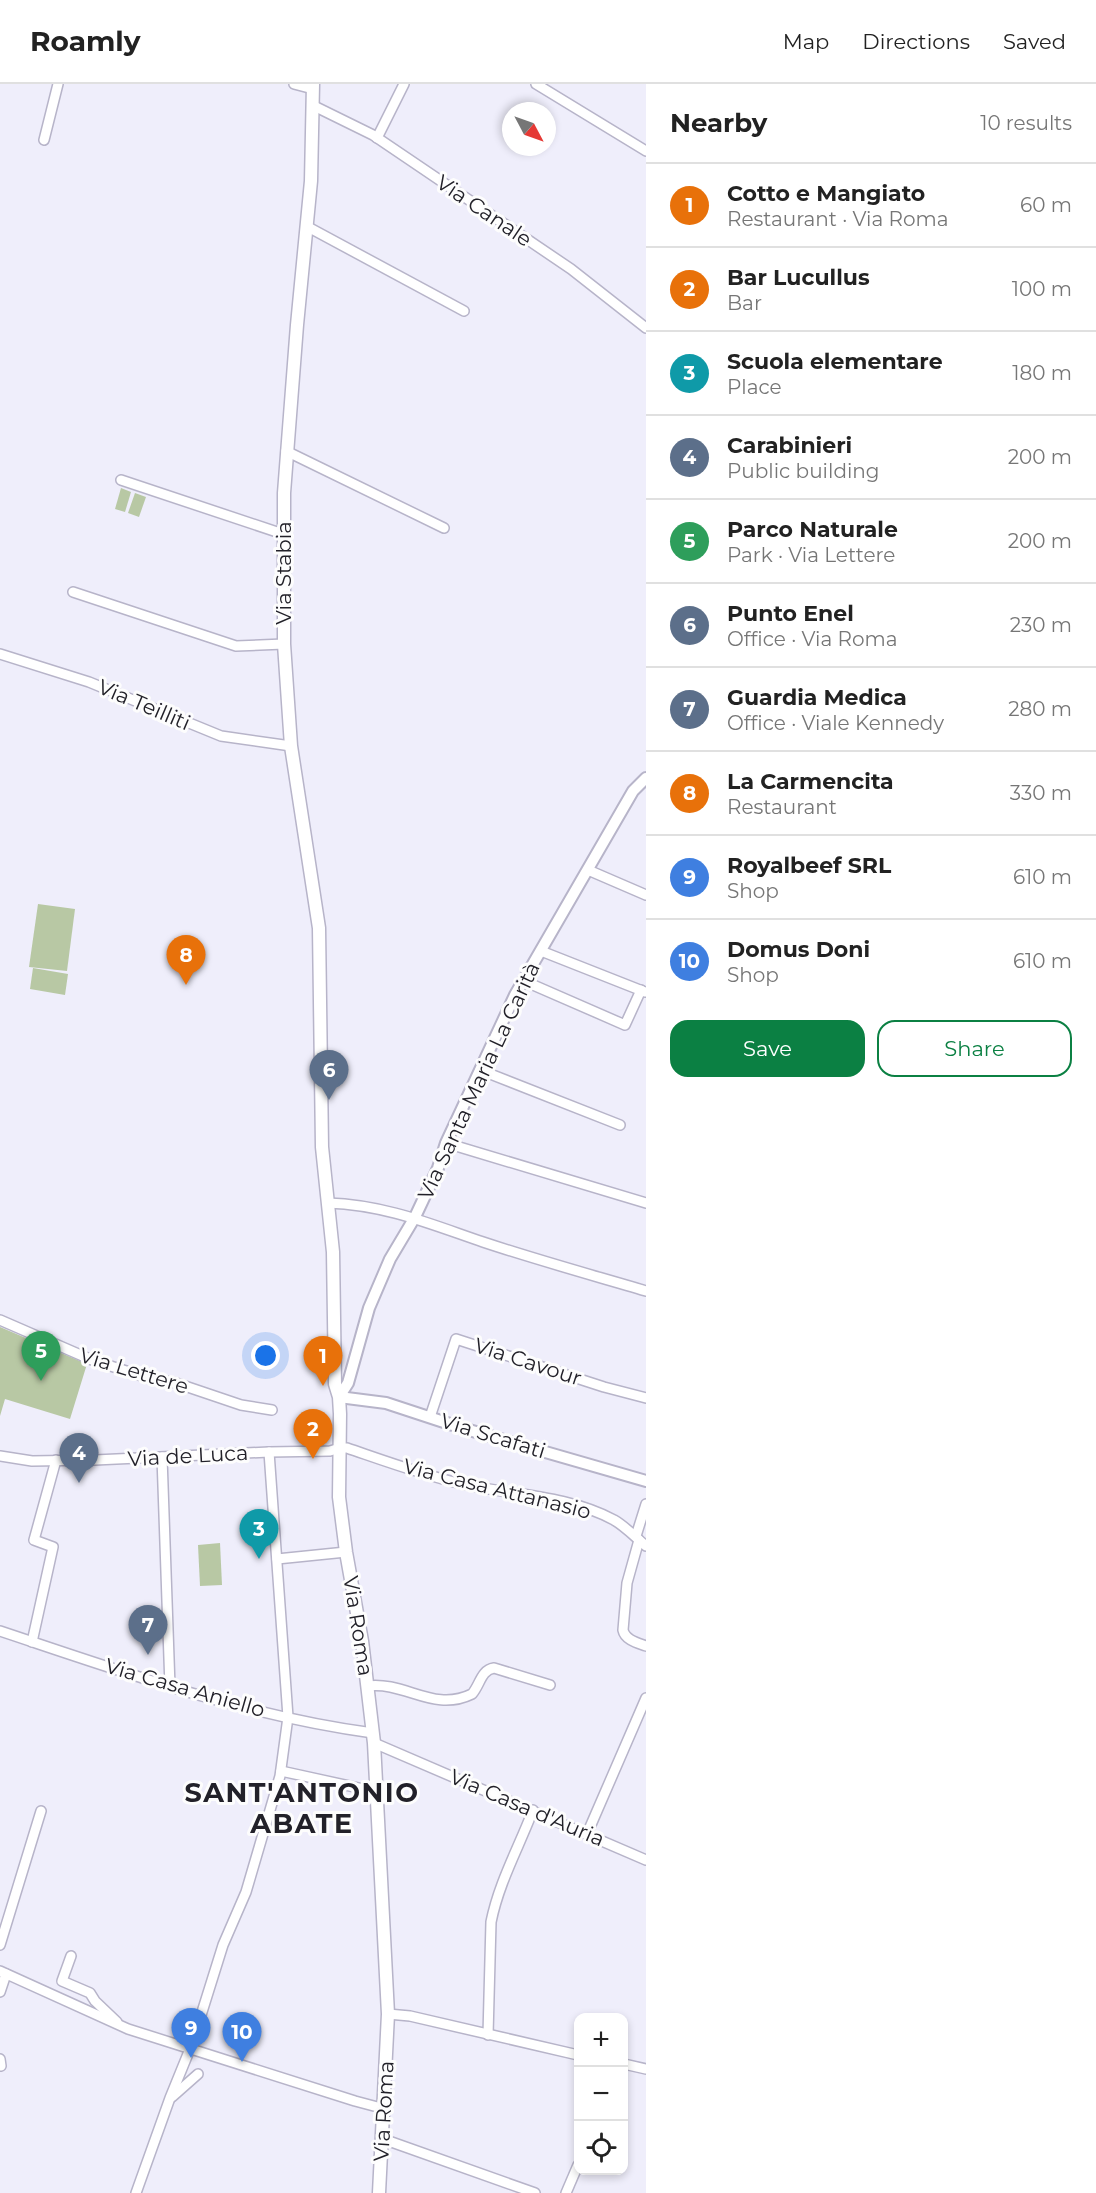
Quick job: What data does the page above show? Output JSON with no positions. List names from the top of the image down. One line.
{"streets":{"main road":["Via Stabia","Via Roma"],"street":["Via Canale","Via Teilliti","Via Santa Maria La Carità","Via Cavour","Via Lettere","Via Scafati","Via de Luca","Via Casa Attanasio","Via Casa Aniello","Via Casa d'Auria"]},"crossings":[["Via Canale","Via Stabia"],["Via Stabia","Via Teilliti"],["Via Stabia","Via Roma"],["Via Santa Maria La Carità","Via Scafati"],["Via Santa Maria La Carità","Via Roma"],["Via Cavour","Via Scafati"],["Via Scafati","Via Roma"],["Via de Luca","Via Casa Attanasio"],["Via de Luca","Via Roma"],["Via Casa Attanasio","Via Roma"],["Via Roma","Via Casa Aniello"],["Via Roma","Via Casa d'Auria"],["Via Casa Aniello","Via Casa d'Auria"]],"districts":["SANT'ANTONIO ABATE"],"north":"bottom right","page":{"header":"Roamly","nav":["Map","Directions","Saved"],"heading":["Nearby","10 results"],"list":[{"mark":"1","name":"Cotto e Mangiato","note":"Restaurant · Via Roma","value":"60 m"},{"mark":"2","name":"Bar Lucullus","note":"Bar","value":"100 m"},{"mark":"3","name":"Scuola elementare","note":"Place","value":"180 m"},{"mark":"4","name":"Carabinieri","note":"Public building","value":"200 m"},{"mark":"5","name":"Parco Naturale","note":"Park · Via Lettere","value":"200 m"},{"mark":"6","name":"Punto Enel","note":"Office · Via Roma","value":"230 m"},{"mark":"7","name":"Guardia Medica","note":"Office · Viale Kennedy","value":"280 m"},{"mark":"8","name":"La Carmencita","note":"Restaurant","value":"330 m"},{"mark":"9","name":"Royalbeef SRL","note":"Shop","value":"610 m"},{"mark":"10","name":"Domus Doni","note":"Shop","value":"610 m"}],"pins":["8","6","5","1","2","4","3","7","9","10"],"buttons":["Save","Share"],"map_buttons":["+","−"]}}
